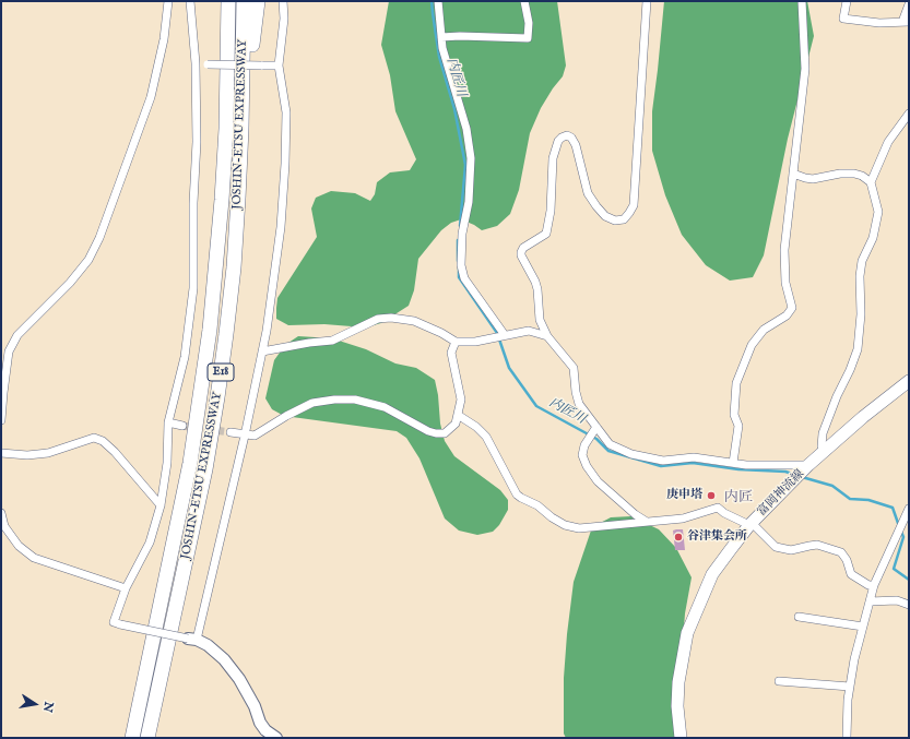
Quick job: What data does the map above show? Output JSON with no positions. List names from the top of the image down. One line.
{"streets":{"highway":["JOSHIN-ETSU EXPRESSWAY","E18"],"main road":["富岡神流線"]},"districts":["内匠"],"water":["内匠川"],"places":["庚申塔","谷津集会所"],"north":"right"}
